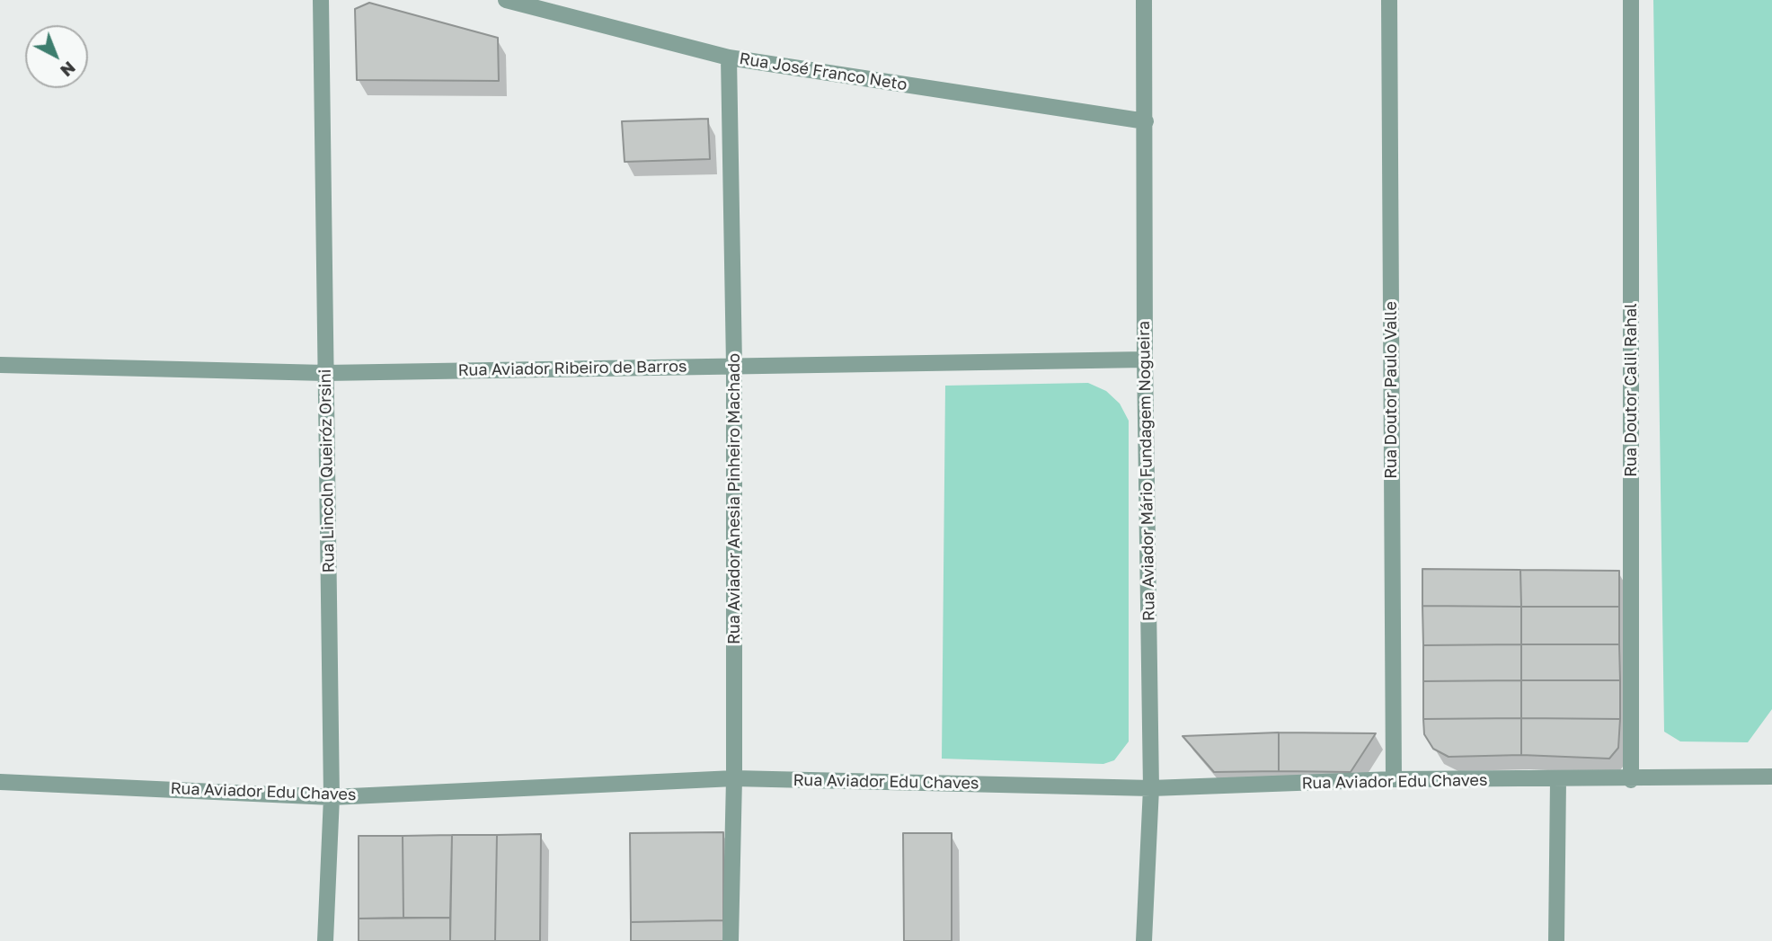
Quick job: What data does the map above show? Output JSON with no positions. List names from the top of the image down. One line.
{"streets":{"street":["Rua José Franco Neto","Rua Aviador Ribeiro de Barros","Rua Doutor Paulo Valle","Rua Doutor Calil Rahal","Rua Lincoln Queiróz Orsini","Rua Aviador Mário Fundagem Nogueira","Rua Aviador Anesia Pinheiro Machado","Rua Aviador Edu Chaves"]},"crossings":[["Rua José Franco Neto","Rua Aviador Mário Fundagem Nogueira"],["Rua José Franco Neto","Rua Aviador Anesia Pinheiro Machado"],["Rua Aviador Ribeiro de Barros","Rua Lincoln Queiróz Orsini"],["Rua Aviador Ribeiro de Barros","Rua Aviador Mário Fundagem Nogueira"],["Rua Aviador Ribeiro de Barros","Rua Aviador Anesia Pinheiro Machado"],["Rua Doutor Paulo Valle","Rua Aviador Edu Chaves"],["Rua Doutor Calil Rahal","Rua Aviador Edu Chaves"],["Rua Lincoln Queiróz Orsini","Rua Aviador Edu Chaves"],["Rua Aviador Mário Fundagem Nogueira","Rua Aviador Edu Chaves"],["Rua Aviador Anesia Pinheiro Machado","Rua Aviador Edu Chaves"]],"north":"bottom right"}
